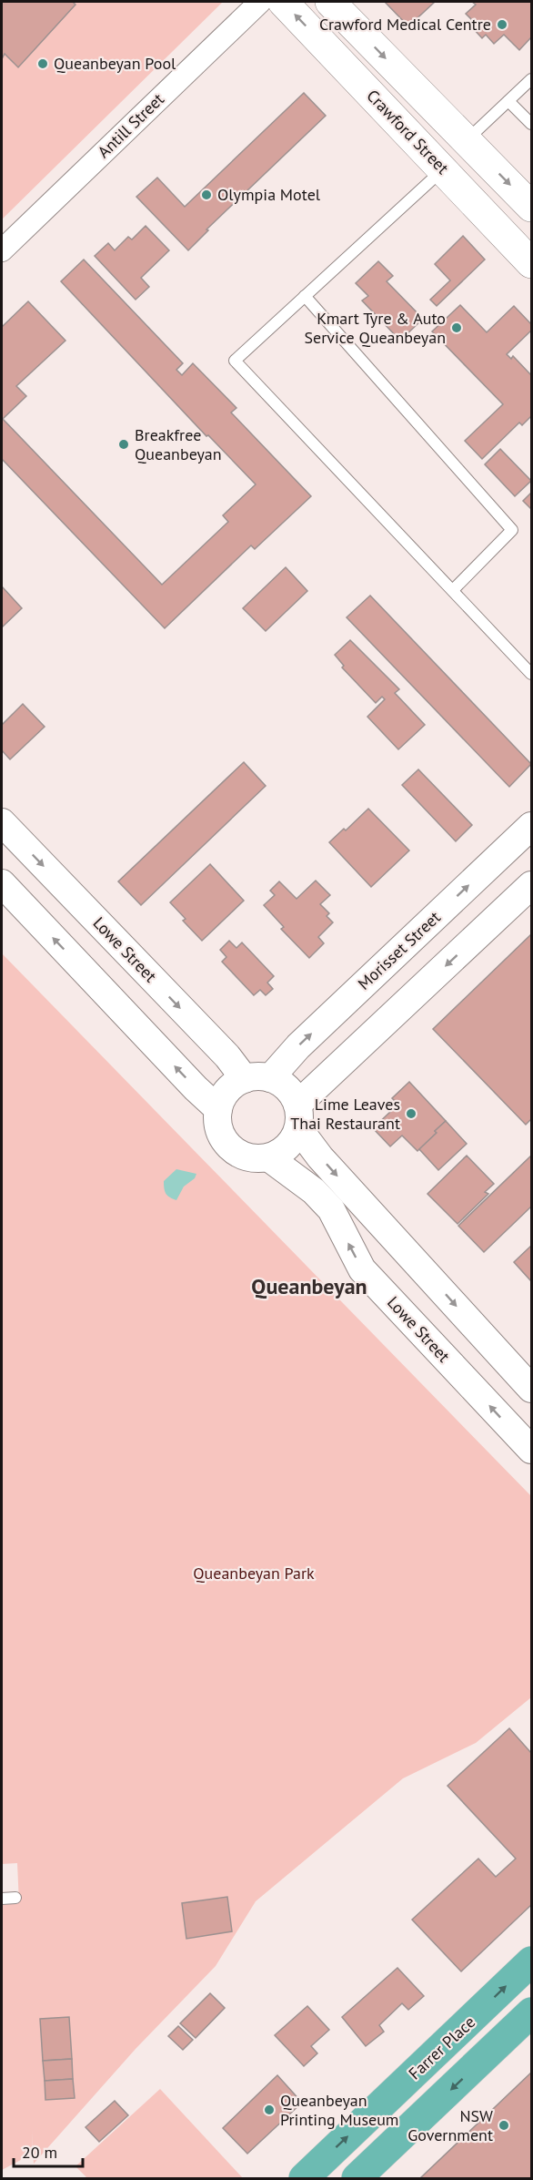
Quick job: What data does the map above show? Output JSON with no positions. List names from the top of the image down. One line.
{"streets":{"highway":["Farrer Place"],"main road":["Crawford Street"],"street":["Antill Street","Lowe Street","Morisset Street"]},"crossings":[["Lowe Street","Morisset Street"]],"districts":["Queanbeyan"],"parks":["Queanbeyan Park"],"places":["Crawford Medical Centre","Queanbeyan Pool","Olympia Motel","Kmart Tyre & Auto Service Queanbeyan","Breakfree Queanbeyan","Lime Leaves Thai Restaurant","Queanbeyan Printing Museum","NSW Government"],"scale_bar":"20 m"}
